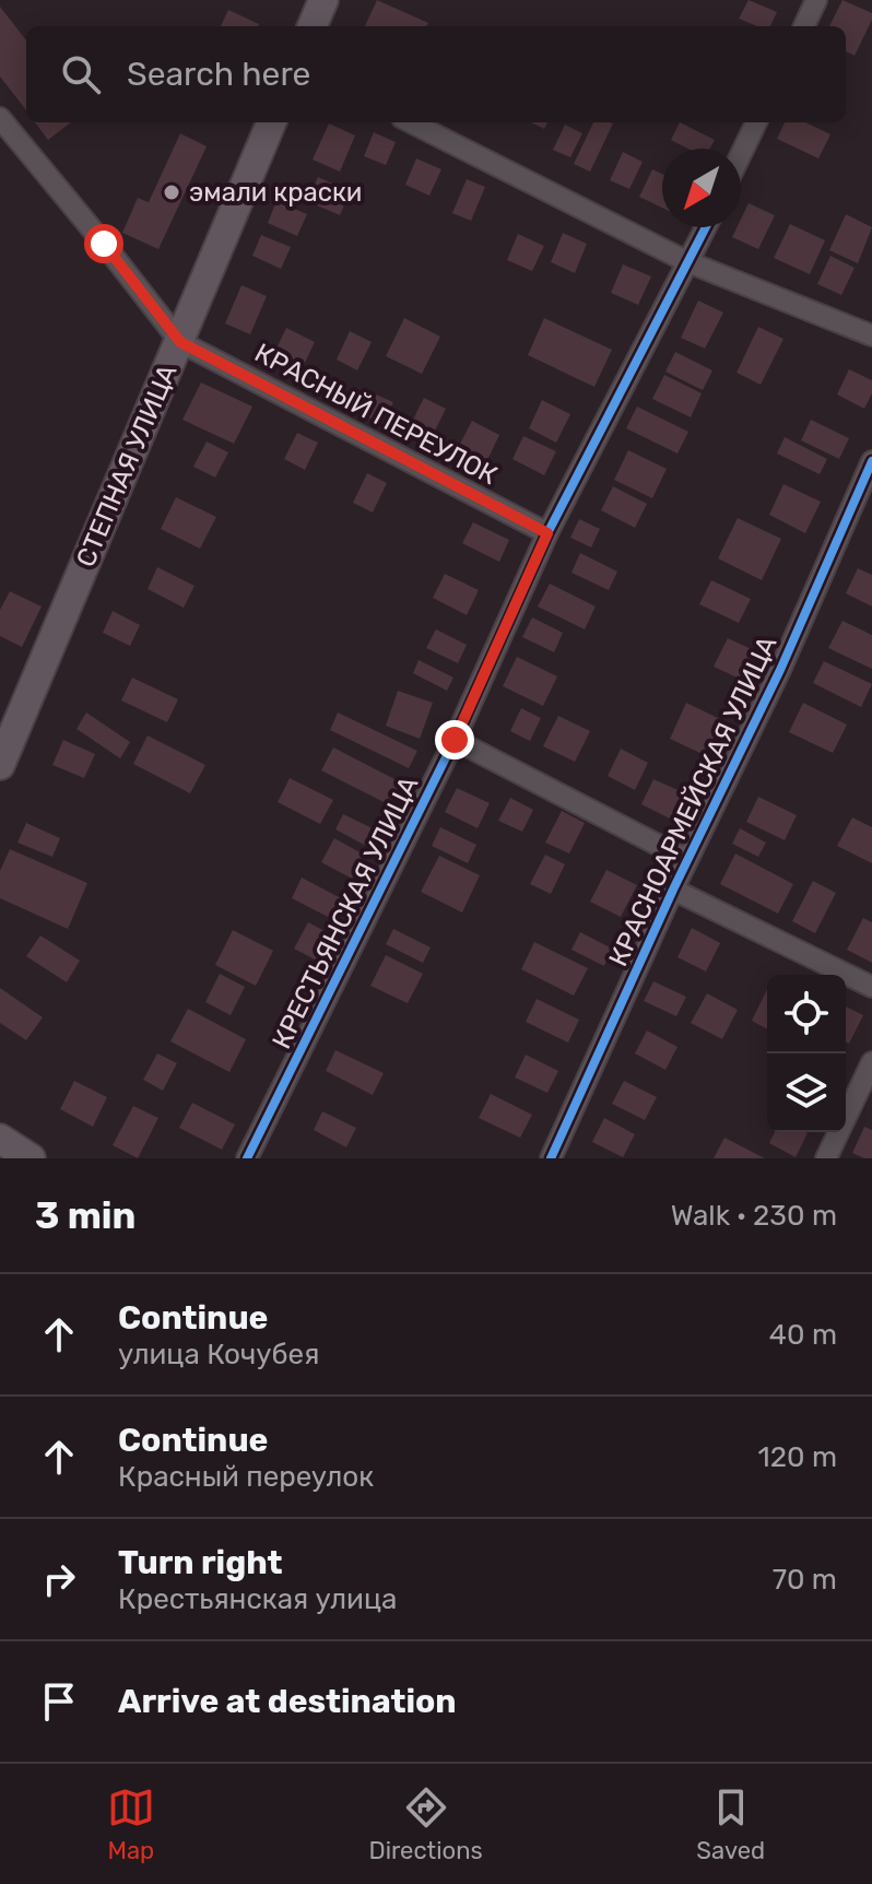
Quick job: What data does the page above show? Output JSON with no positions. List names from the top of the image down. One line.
{"streets":{"main road":["СТЕПНАЯ УЛИЦА"],"street":["КРАСНЫЙ ПЕРЕУЛОК","КРАСНОАРМЕЙСКАЯ УЛИЦА","КРЕСТЬЯНСКАЯ УЛИЦА"]},"crossings":[["КРАСНЫЙ ПЕРЕУЛОК","СТЕПНАЯ УЛИЦА"],["КРАСНЫЙ ПЕРЕУЛОК","КРЕСТЬЯНСКАЯ УЛИЦА"]],"places":["эмали краски"],"north":"bottom left","page":{"search":"Search here","heading":["3 min","Walk · 230 m"],"list":[["Continue","улица Кочубея","40 m"],["Continue","Красный переулок","120 m"],["Turn right","Крестьянская улица","70 m"],"Arrive at destination"],"nav":["Map","Directions","Saved"]}}
